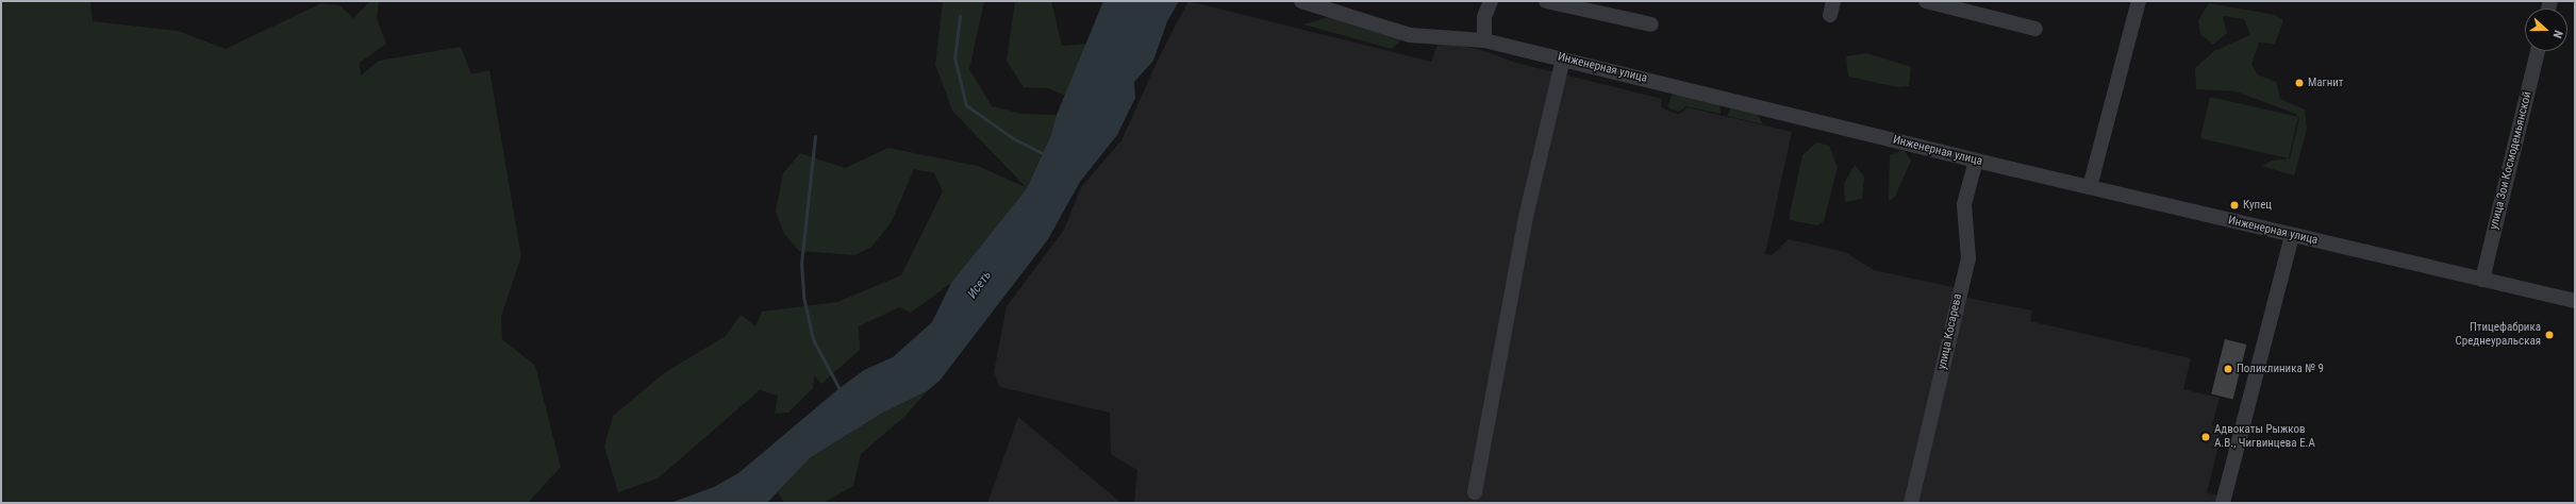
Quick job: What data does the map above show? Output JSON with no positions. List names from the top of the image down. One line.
{"streets":{"street":["Инженерная улица","улица Зои Космодемьянской","улица Косарева"]},"crossings":[["Инженерная улица","улица Зои Космодемьянской"],["Инженерная улица","улица Косарева"]],"water":["Исеть"],"places":["Магнит","Купец","Птицефабрика Среднеуральская","Поликлиника № 9","Адвокаты Рыжков А.В., Чигвинцева Е.А"],"north":"right"}
